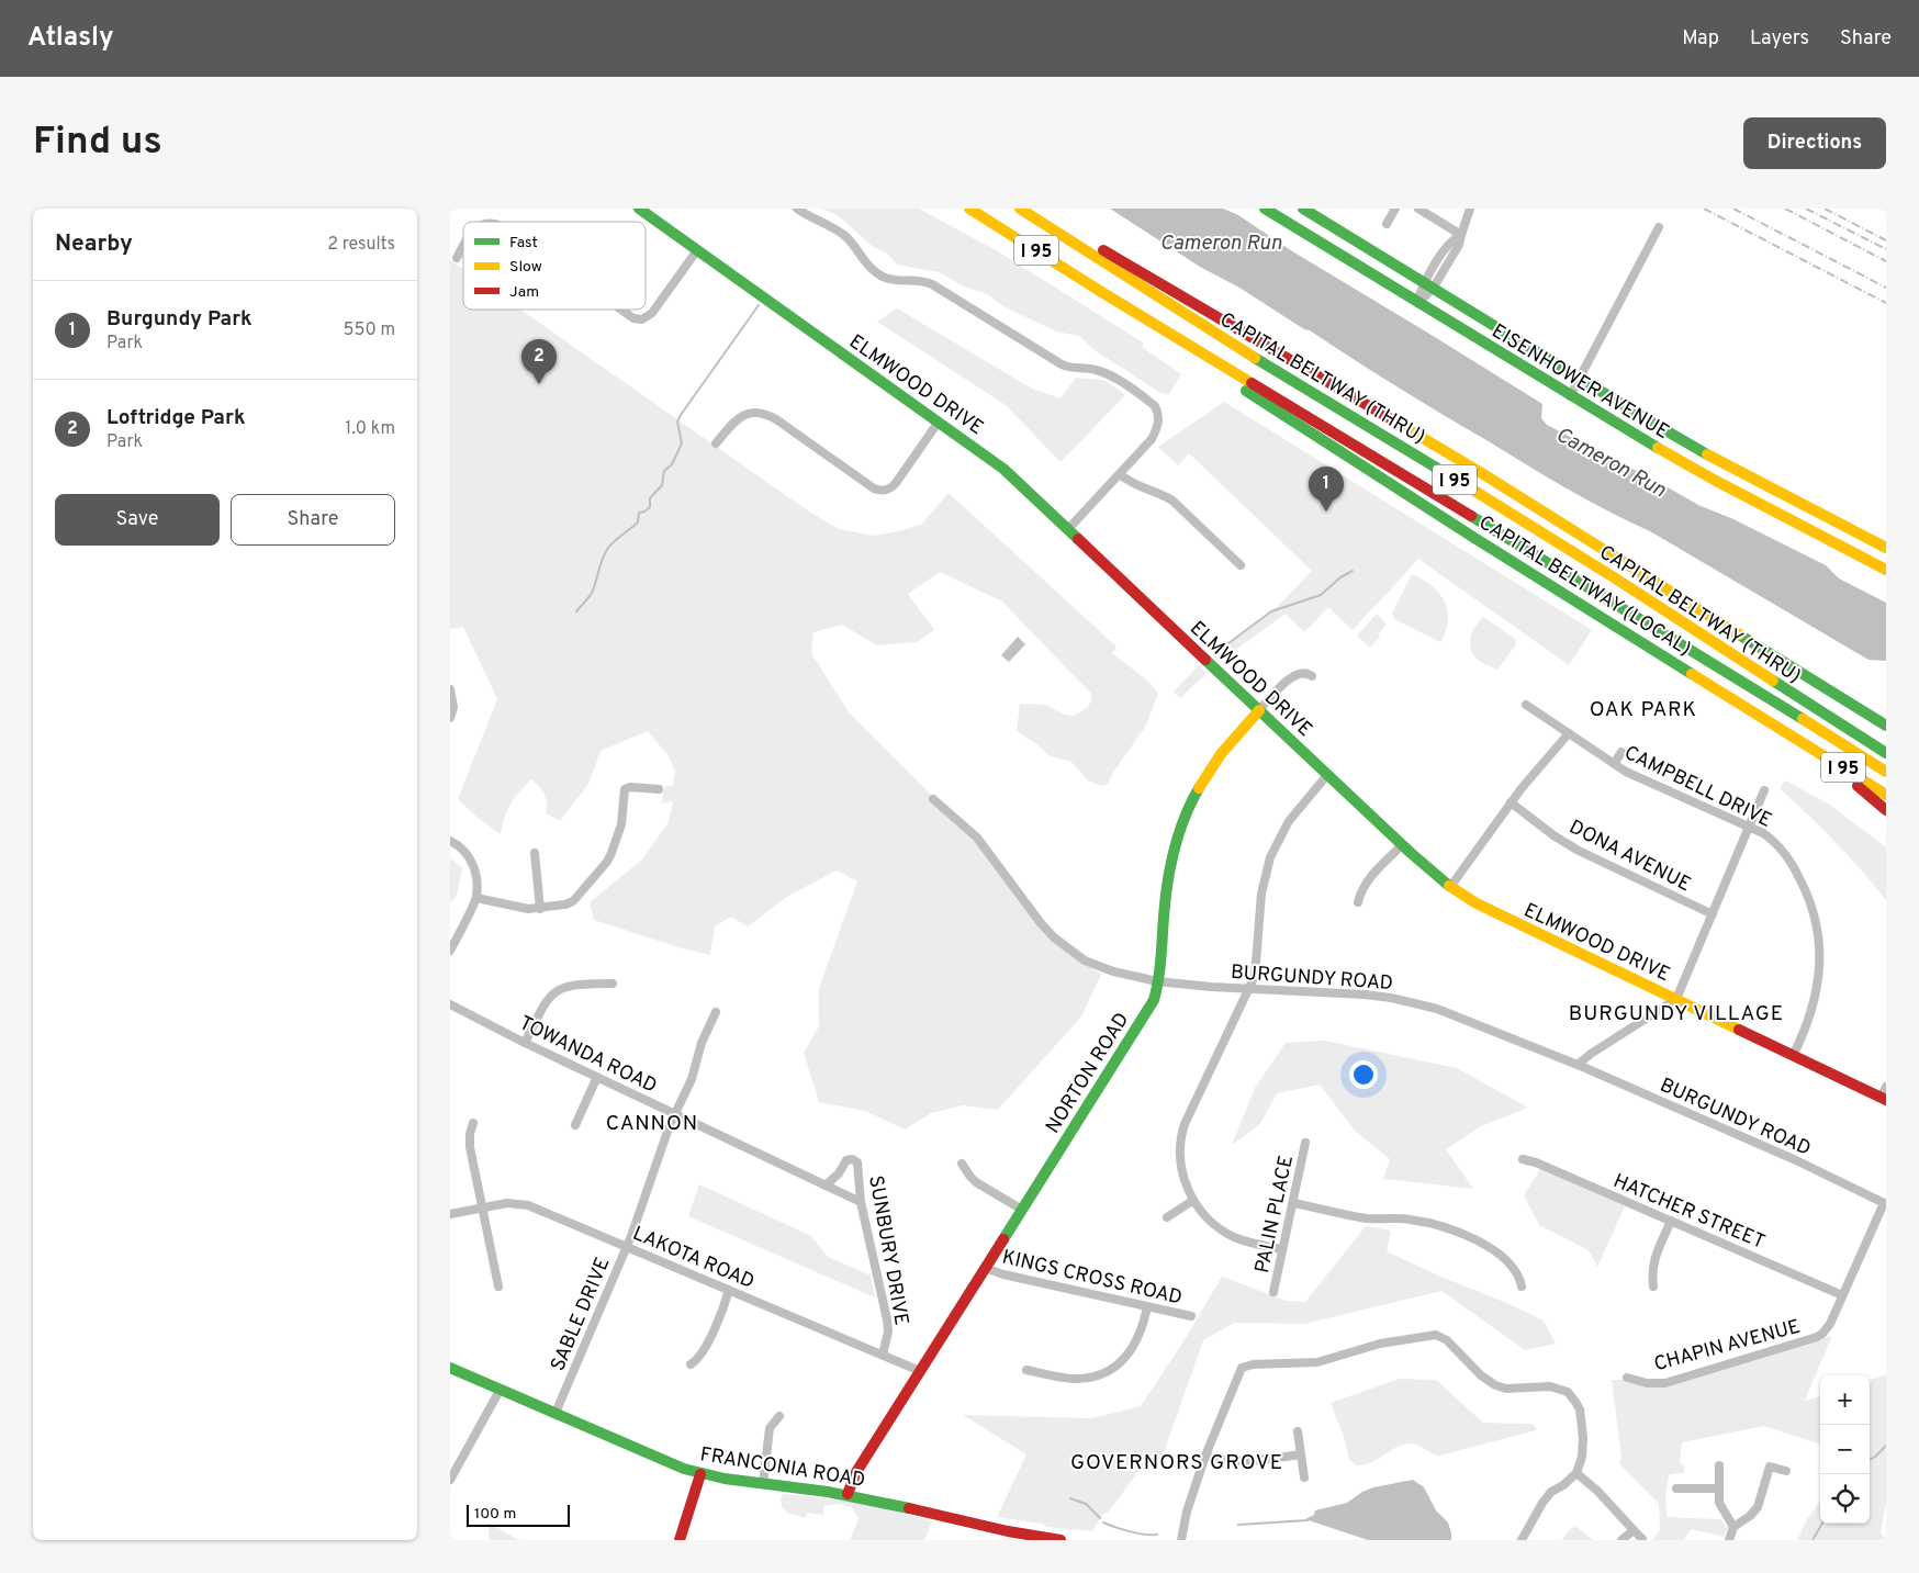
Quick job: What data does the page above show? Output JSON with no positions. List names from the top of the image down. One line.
{"streets":{"main road":["I 95","CAPITAL BELTWAY (THRU)","EISENHOWER AVENUE","ELMWOOD DRIVE","CAPITAL BELTWAY (LOCAL)","NORTON ROAD","FRANCONIA ROAD"],"street":["CAMPBELL DRIVE","DONA AVENUE","BURGUNDY ROAD","TOWANDA ROAD","HATCHER STREET","PALIN PLACE","SUNBURY DRIVE","LAKOTA ROAD","KINGS CROSS ROAD","SABLE DRIVE","CHAPIN AVENUE"]},"crossings":[["I 95","CAPITAL BELTWAY (THRU)"],["I 95","CAPITAL BELTWAY (LOCAL)"],["CAPITAL BELTWAY (THRU)","CAPITAL BELTWAY (LOCAL)"],["ELMWOOD DRIVE","CAMPBELL DRIVE"],["ELMWOOD DRIVE","NORTON ROAD"],["BURGUNDY ROAD","NORTON ROAD"],["BURGUNDY ROAD","CHAPIN AVENUE"],["TOWANDA ROAD","SUNBURY DRIVE"],["TOWANDA ROAD","SABLE DRIVE"],["NORTON ROAD","LAKOTA ROAD"],["NORTON ROAD","KINGS CROSS ROAD"],["NORTON ROAD","FRANCONIA ROAD"],["HATCHER STREET","CHAPIN AVENUE"],["SUNBURY DRIVE","LAKOTA ROAD"],["LAKOTA ROAD","SABLE DRIVE"],["SABLE DRIVE","FRANCONIA ROAD"]],"districts":["OAK PARK","BURGUNDY VILLAGE","CANNON","GOVERNORS GROVE"],"water":["Cameron Run"],"legend":["Fast","Slow","Jam"],"scale_bar":"100 m","page":{"header":"Atlasly","nav":["Map","Layers","Share"],"buttons":["Directions",["Save","Share"]],"title":"Find us","heading":["Nearby","2 results"],"list":[{"mark":"1","name":"Burgundy Park","note":"Park","value":"550 m"},{"mark":"2","name":"Loftridge Park","note":"Park","value":"1.0 km"}],"pins":["2","1"],"map_buttons":["+","−"],"scale":"100 m"}}
